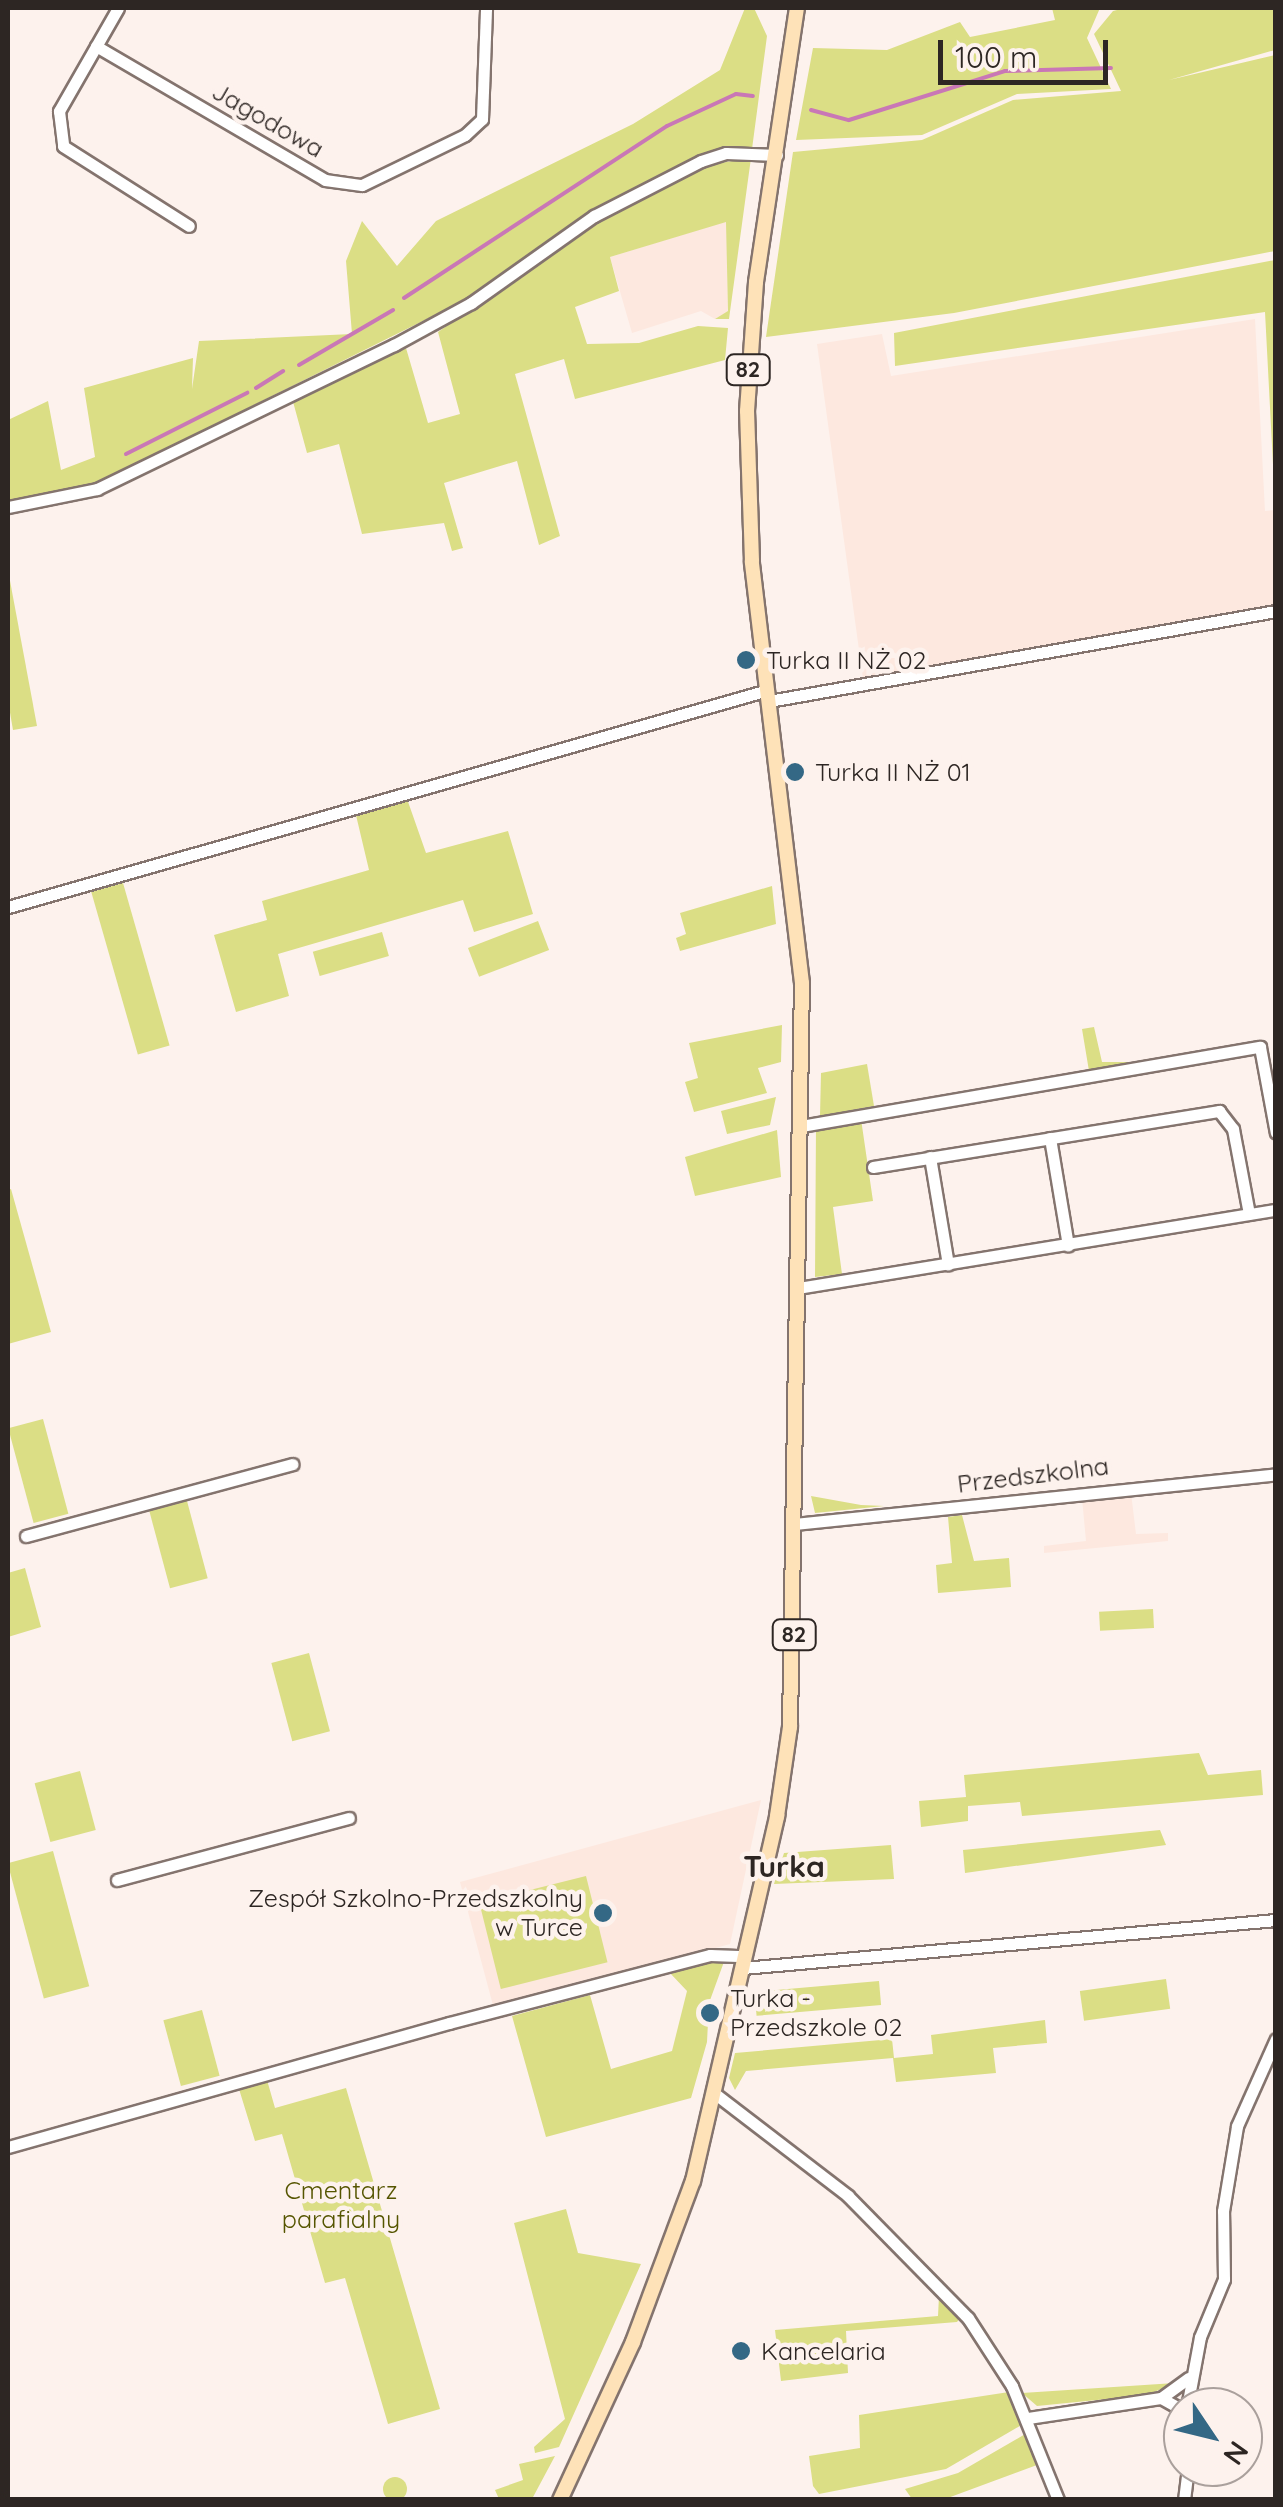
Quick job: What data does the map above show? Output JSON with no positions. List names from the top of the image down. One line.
{"streets":{"main road":["82"],"street":["Jagodowa","Przedszkolna"]},"crossings":[["82","Przedszkolna"]],"districts":["Turka"],"parks":["Cmentarz parafialny"],"places":["Turka II NŻ 02","Turka II NŻ 01","Zespół Szkolno-Przedszkolny w Turce","Turka - Przedszkole 02","Kancelaria"],"scale_bar":"100 m","north":"bottom right"}
